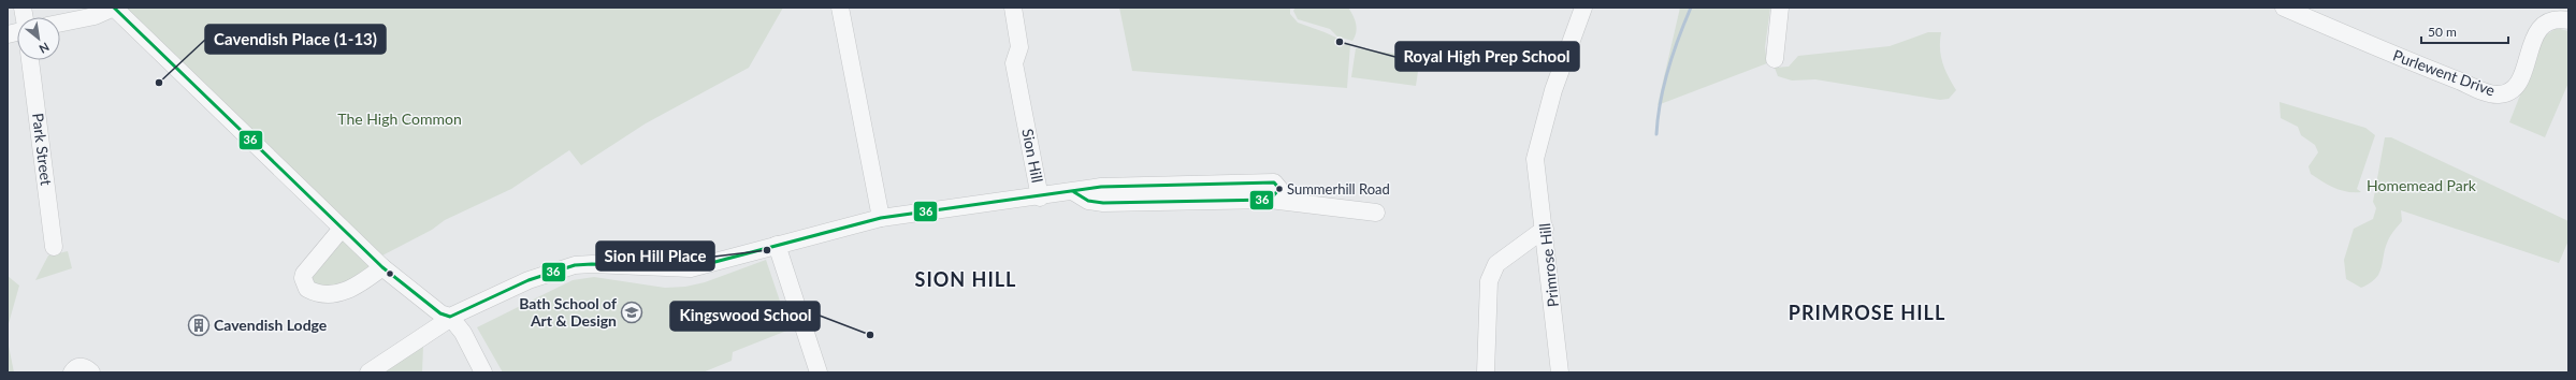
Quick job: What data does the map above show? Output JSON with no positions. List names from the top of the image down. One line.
{"streets":{"street":["Purlewent Drive","Park Street","Sion Hill","Primrose Hill"]},"districts":["SION HILL","PRIMROSE HILL"],"parks":["The High Common","Homemead Park"],"places":{"other":["Royal High Prep School","Cavendish Place (1-13)","Summerhill Road","Sion Hill Place","Kingswood School"],"school or university":["Bath School of Art & Design"],"building":["Cavendish Lodge"]},"lines":["transit line 36"],"scale_bar":"50 m","north":"bottom right"}
